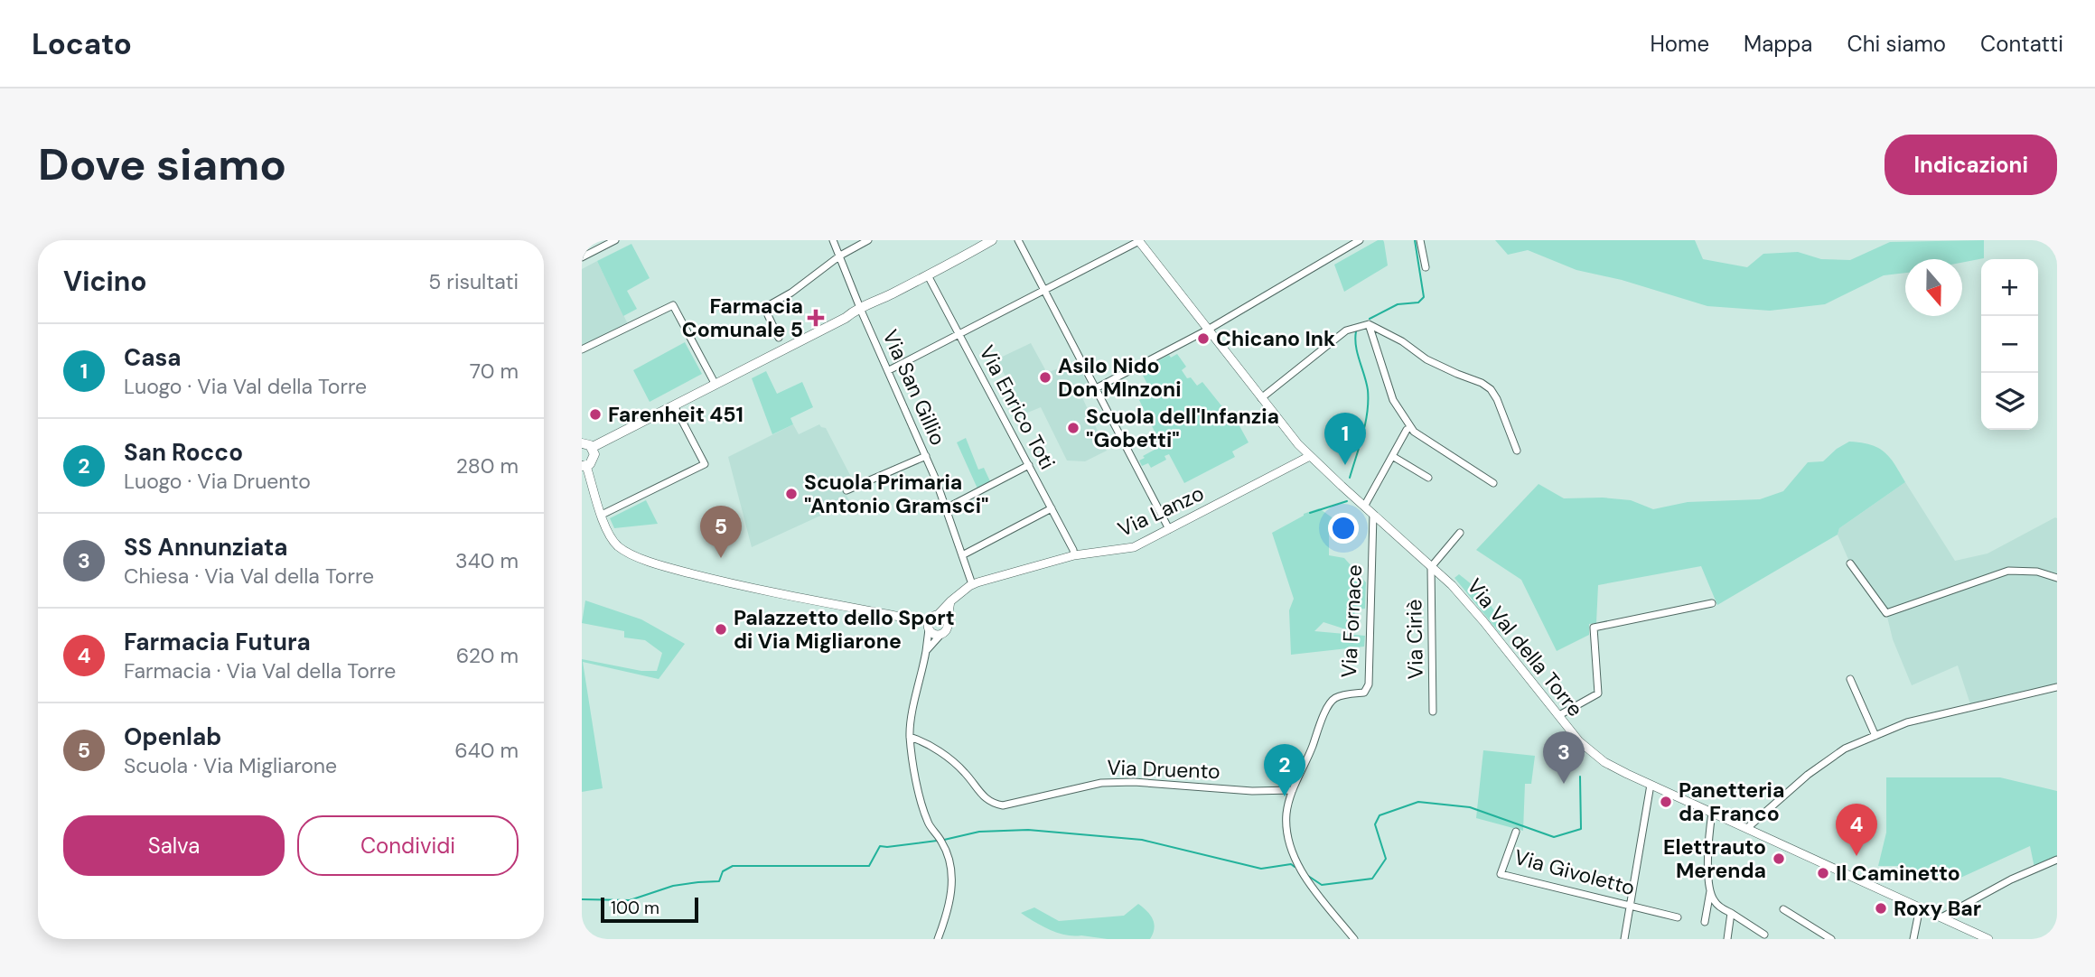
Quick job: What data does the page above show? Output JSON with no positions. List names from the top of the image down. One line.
{"streets":{"street":["Via San Gillio","Via Enrico Toti","Via Lanzo","Via Fornace","Via Ciriè","Via Val della Torre","Via Druento","Via Givoletto"]},"crossings":[["Via San Gillio","Via Lanzo"],["Via Enrico Toti","Via Lanzo"],["Via Lanzo","Via Val della Torre"],["Via Fornace","Via Val della Torre"],["Via Fornace","Via Druento"],["Via Ciriè","Via Val della Torre"]],"places":{"health":["Farmacia Comunale 5"],"other":["Chicano Ink","Asilo Nido Don MInzoni","Farenheit 451","Scuola dell'Infanzia \"Gobetti\"","Scuola Primaria \"Antonio Gramsci\"","Palazzetto dello Sport di Via Migliarone","Panetteria da Franco","Elettrauto Merenda","Il Caminetto","Roxy Bar"]},"scale_bar":"100 m","north":"bottom","page":{"header":"Locato","nav":["Home","Mappa","Chi siamo","Contatti"],"buttons":["Indicazioni",["Salva","Condividi"]],"title":"Dove siamo","heading":["Vicino","5 risultati"],"map_buttons":["+","−"],"list":[{"mark":"1","name":"Casa","note":"Luogo · Via Val della Torre","value":"70 m"},{"mark":"2","name":"San Rocco","note":"Luogo · Via Druento","value":"280 m"},{"mark":"3","name":"SS Annunziata","note":"Chiesa · Via Val della Torre","value":"340 m"},{"mark":"4","name":"Farmacia Futura","note":"Farmacia · Via Val della Torre","value":"620 m"},{"mark":"5","name":"Openlab","note":"Scuola · Via Migliarone","value":"640 m"}],"pins":["1","5","3","2","4"],"scale":"100 m"}}
